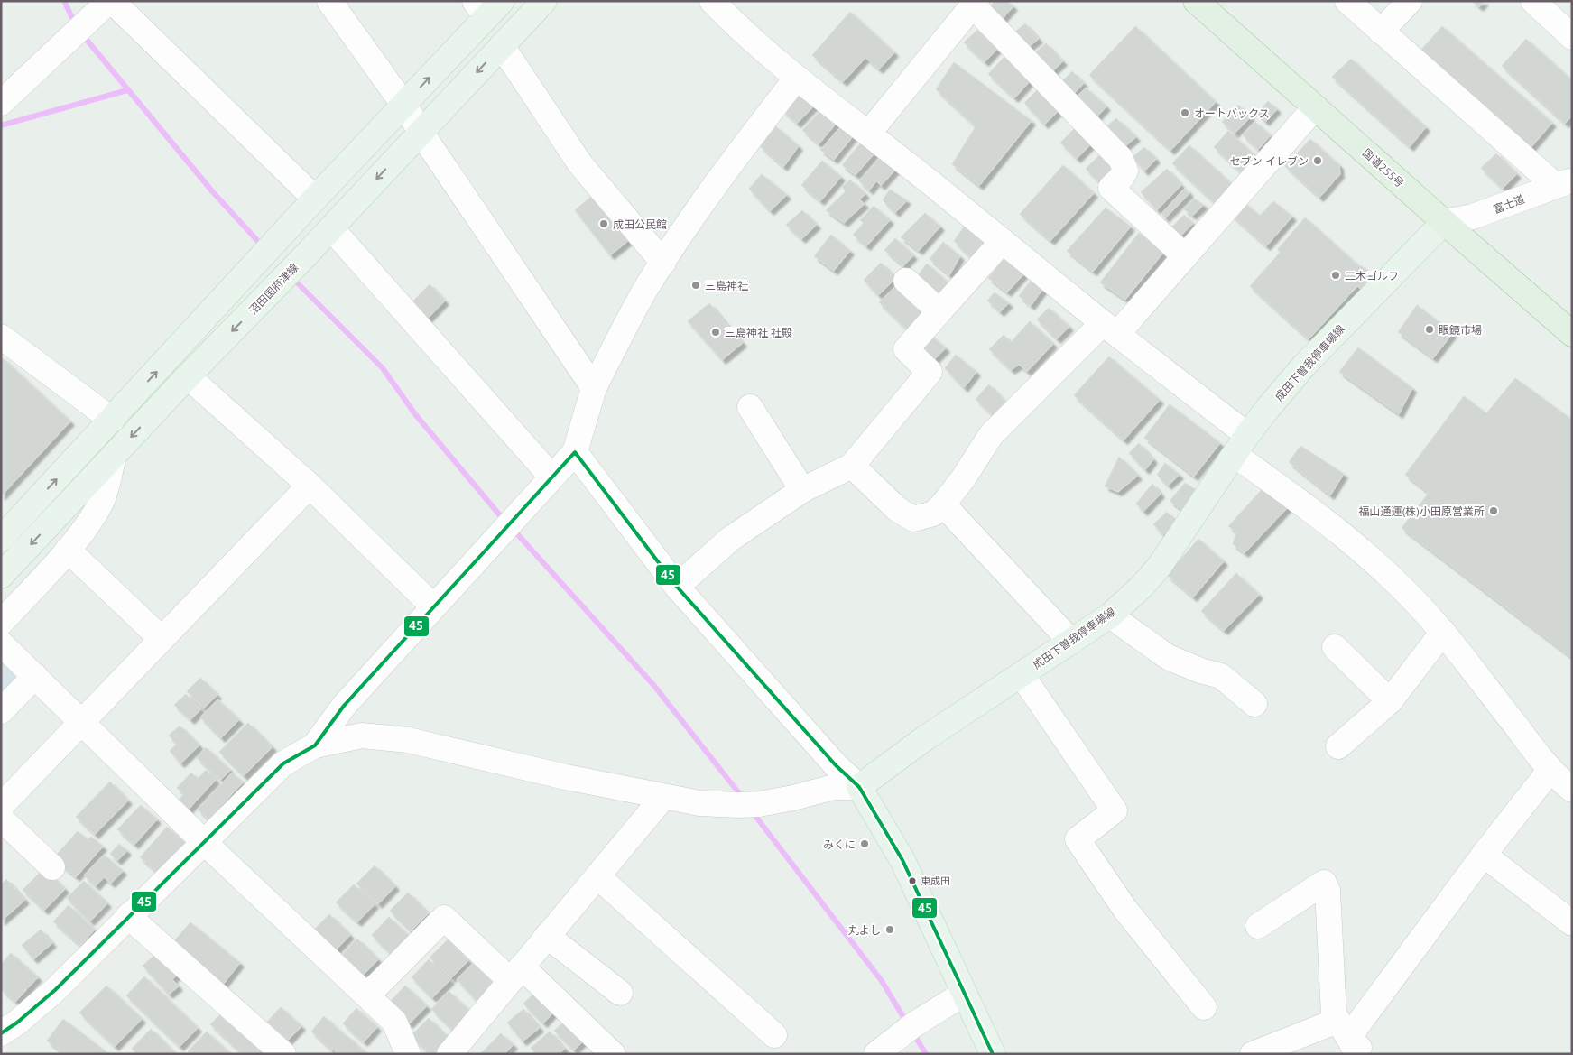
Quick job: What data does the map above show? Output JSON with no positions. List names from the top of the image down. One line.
{"streets":{"highway":["国道255号"],"main road":["沼田国府津線","成田下曽我停車場線"],"street":["富士道"]},"crossings":[["国道255号","富士道"],["国道255号","成田下曽我停車場線"],["富士道","成田下曽我停車場線"]],"places":["オートバックス","セブン-イレブン","成田公民館","二木ゴルフ","三島神社","眼鏡市場","三島神社 社殿","福山通運(株)小田原営業所","みくに","東成田","丸よし"],"lines":["transit line 45"]}
